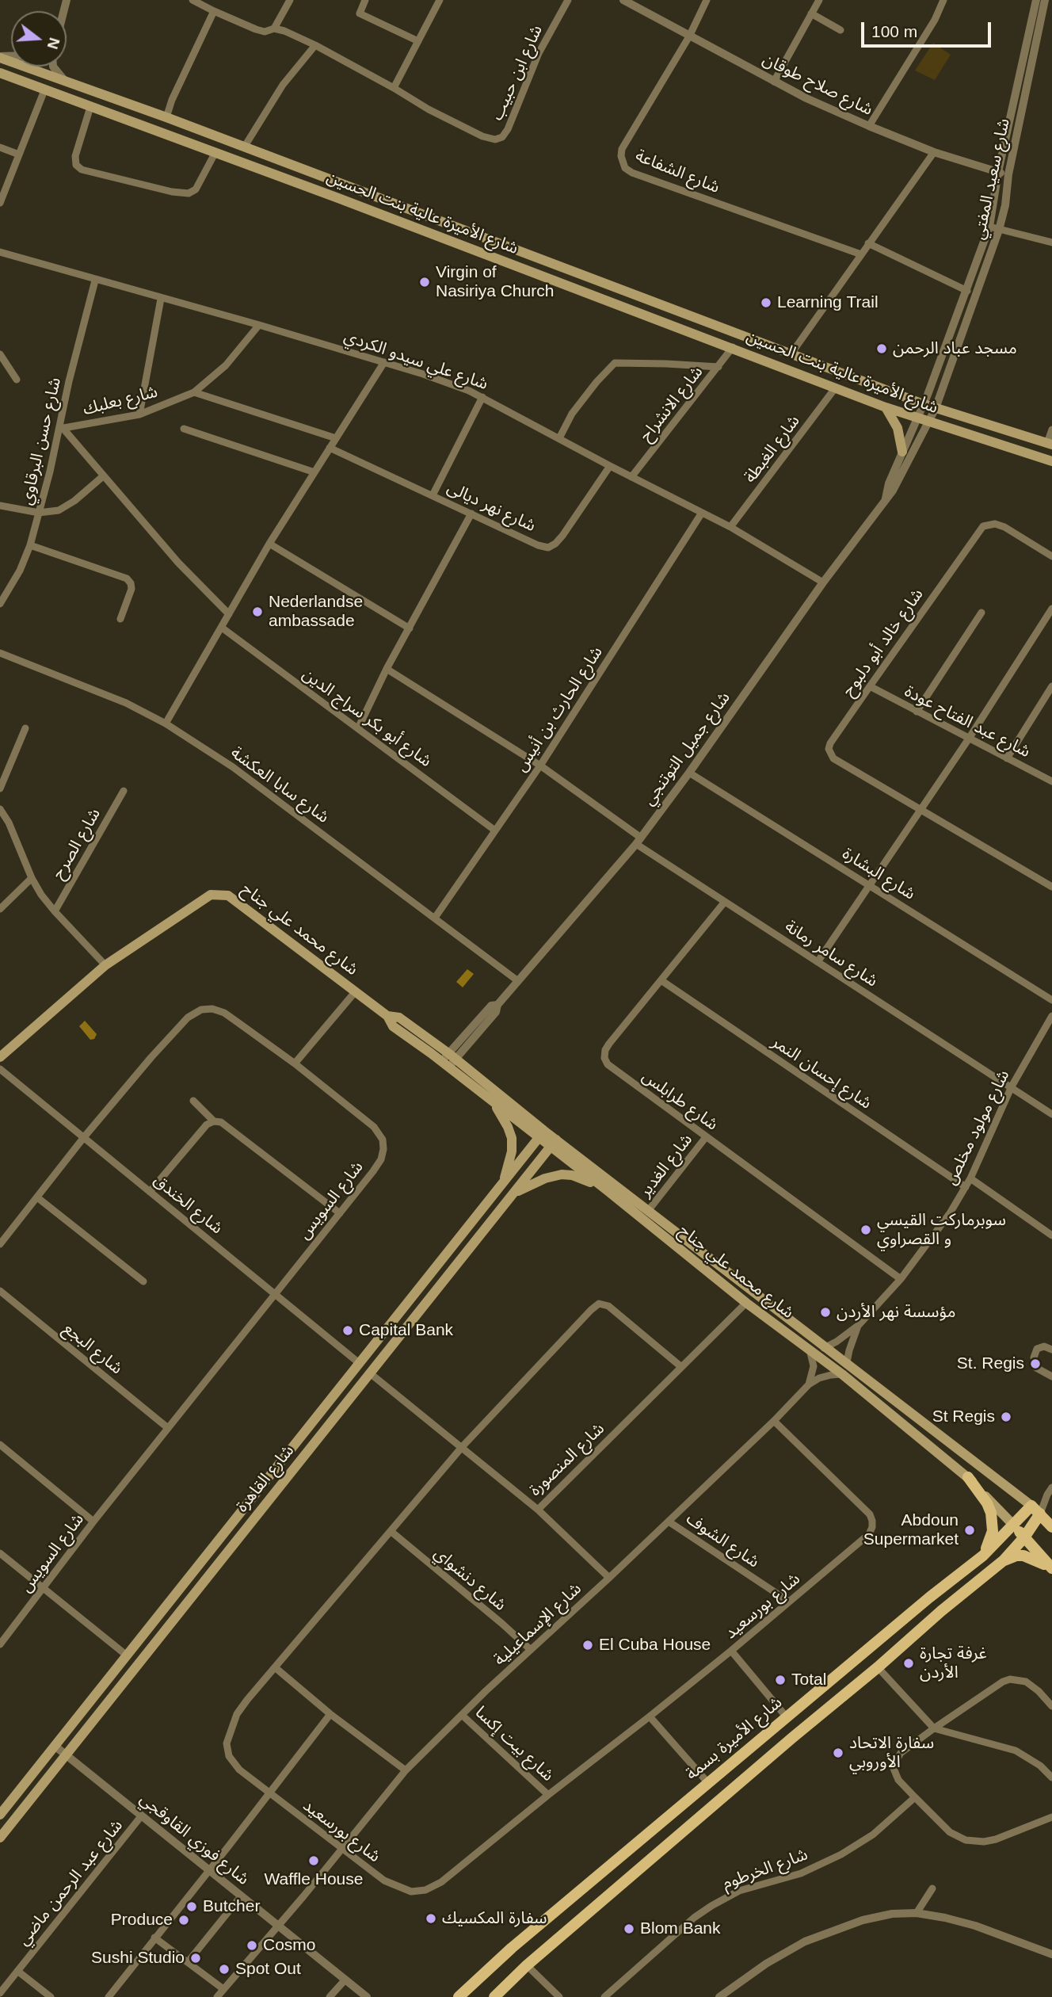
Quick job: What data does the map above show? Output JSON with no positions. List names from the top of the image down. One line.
{"streets":{"main road":["شارع الأميرة عالية بنت الحسين","شارع محمد علي جناح","شارع القاهرة","شارع الأميرة بسمة"],"street":["شارع ابن حبيب","شارع صلاح طوقان","شارع الشفاعة","شارع سعيد المفتي","شارع علي سيدو الكردي","شارع بعلبك","شارع الانشراح","شارع حسن البرقاوي","شارع الغبطة","شارع نهر ديالى","شارع خالد أبو دلبوح","شارع الحارث بن أنيس","شارع أبو بكر سراج الدين","شارع عبد الفتاح عودة","شارع جميل التوتنجي","شارع سابا العكشة","شارع الصرح","شارع البشارة","شارع سامر رمانة","شارع إحسان النمر","شارع طرابلس","شارع مولود مخلص","شارع الغدير","شارع السويس","شارع الخندق","شارع البجع","شارع المنصورة","شارع الشوف","شارع دنشواي","شارع بورسعيد","شارع الإسماعيلية","شارع بيت إكسا","شارع فوزي القاوقجي","شارع الخرطوم","شارع عبد الرحمن ماضي"]},"crossings":[["شارع صلاح طوقان","شارع الشفاعة"],["شارع صلاح طوقان","شارع سعيد المفتي"],["شارع سعيد المفتي","شارع الأميرة عالية بنت الحسين"],["شارع سعيد المفتي","شارع جميل التوتنجي"],["شارع الأميرة عالية بنت الحسين","شارع الانشراح"],["شارع الأميرة عالية بنت الحسين","شارع الغبطة"],["شارع الأميرة عالية بنت الحسين","شارع جميل التوتنجي"],["شارع علي سيدو الكردي","شارع بعلبك"],["شارع علي سيدو الكردي","شارع الانشراح"],["شارع علي سيدو الكردي","شارع حسن البرقاوي"],["شارع علي سيدو الكردي","شارع الغبطة"],["شارع علي سيدو الكردي","شارع نهر ديالى"],["شارع علي سيدو الكردي","شارع الحارث بن أنيس"],["شارع علي سيدو الكردي","شارع جميل التوتنجي"],["شارع بعلبك","شارع حسن البرقاوي"],["شارع خالد أبو دلبوح","شارع عبد الفتاح عودة"],["شارع الحارث بن أنيس","شارع أبو بكر سراج الدين"],["شارع الحارث بن أنيس","شارع سابا العكشة"],["شارع الحارث بن أنيس","شارع سامر رمانة"],["شارع جميل التوتنجي","شارع سابا العكشة"],["شارع جميل التوتنجي","شارع البشارة"],["شارع جميل التوتنجي","شارع محمد علي جناح"],["شارع جميل التوتنجي","شارع سامر رمانة"],["شارع محمد علي جناح","شارع مولود مخلص"],["شارع محمد علي جناح","شارع الغدير"],["شارع محمد علي جناح","شارع المنصورة"],["شارع محمد علي جناح","شارع القاهرة"],["شارع محمد علي جناح","شارع الإسماعيلية"],["شارع محمد علي جناح","شارع الأميرة بسمة"],["شارع سامر رمانة","شارع طرابلس"],["شارع سامر رمانة","شارع مولود مخلص"],["شارع إحسان النمر","شارع طرابلس"],["شارع إحسان النمر","شارع مولود مخلص"],["شارع طرابلس","شارع مولود مخلص"],["شارع طرابلس","شارع الغدير"],["شارع السويس","شارع الخندق"],["شارع السويس","شارع البجع"],["شارع الخندق","شارع القاهرة"],["شارع المنصورة","شارع القاهرة"],["شارع المنصورة","شارع بورسعيد"],["شارع القاهرة","شارع فوزي القاوقجي"],["شارع الشوف","شارع بورسعيد"],["شارع الشوف","شارع الإسماعيلية"],["شارع دنشواي","شارع بورسعيد"],["شارع دنشواي","شارع الإسماعيلية"],["شارع بورسعيد","شارع الإسماعيلية"],["شارع بورسعيد","شارع بيت إكسا"],["شارع الإسماعيلية","شارع بيت إكسا"],["شارع الإسماعيلية","شارع فوزي القاوقجي"],["شارع فوزي القاوقجي","شارع عبد الرحمن ماضي"]],"places":["Virgin of Nasiriya Church","Learning Trail","مسجد عباد الرحمن","Nederlandse ambassade","سوبرماركت القيسي و القصراوي","مؤسسة نهر الأردن","Capital Bank","St. Regis","St Regis","Abdoun Supermarket","El Cuba House","غرفة تجارة الأردن","Total","سفارة الاتحاد الأوروبي","Waffle House","Butcher","سفارة المكسيك","Produce","Blom Bank","Cosmo","Sushi Studio","Spot Out"],"scale_bar":"100 m","north":"right"}
